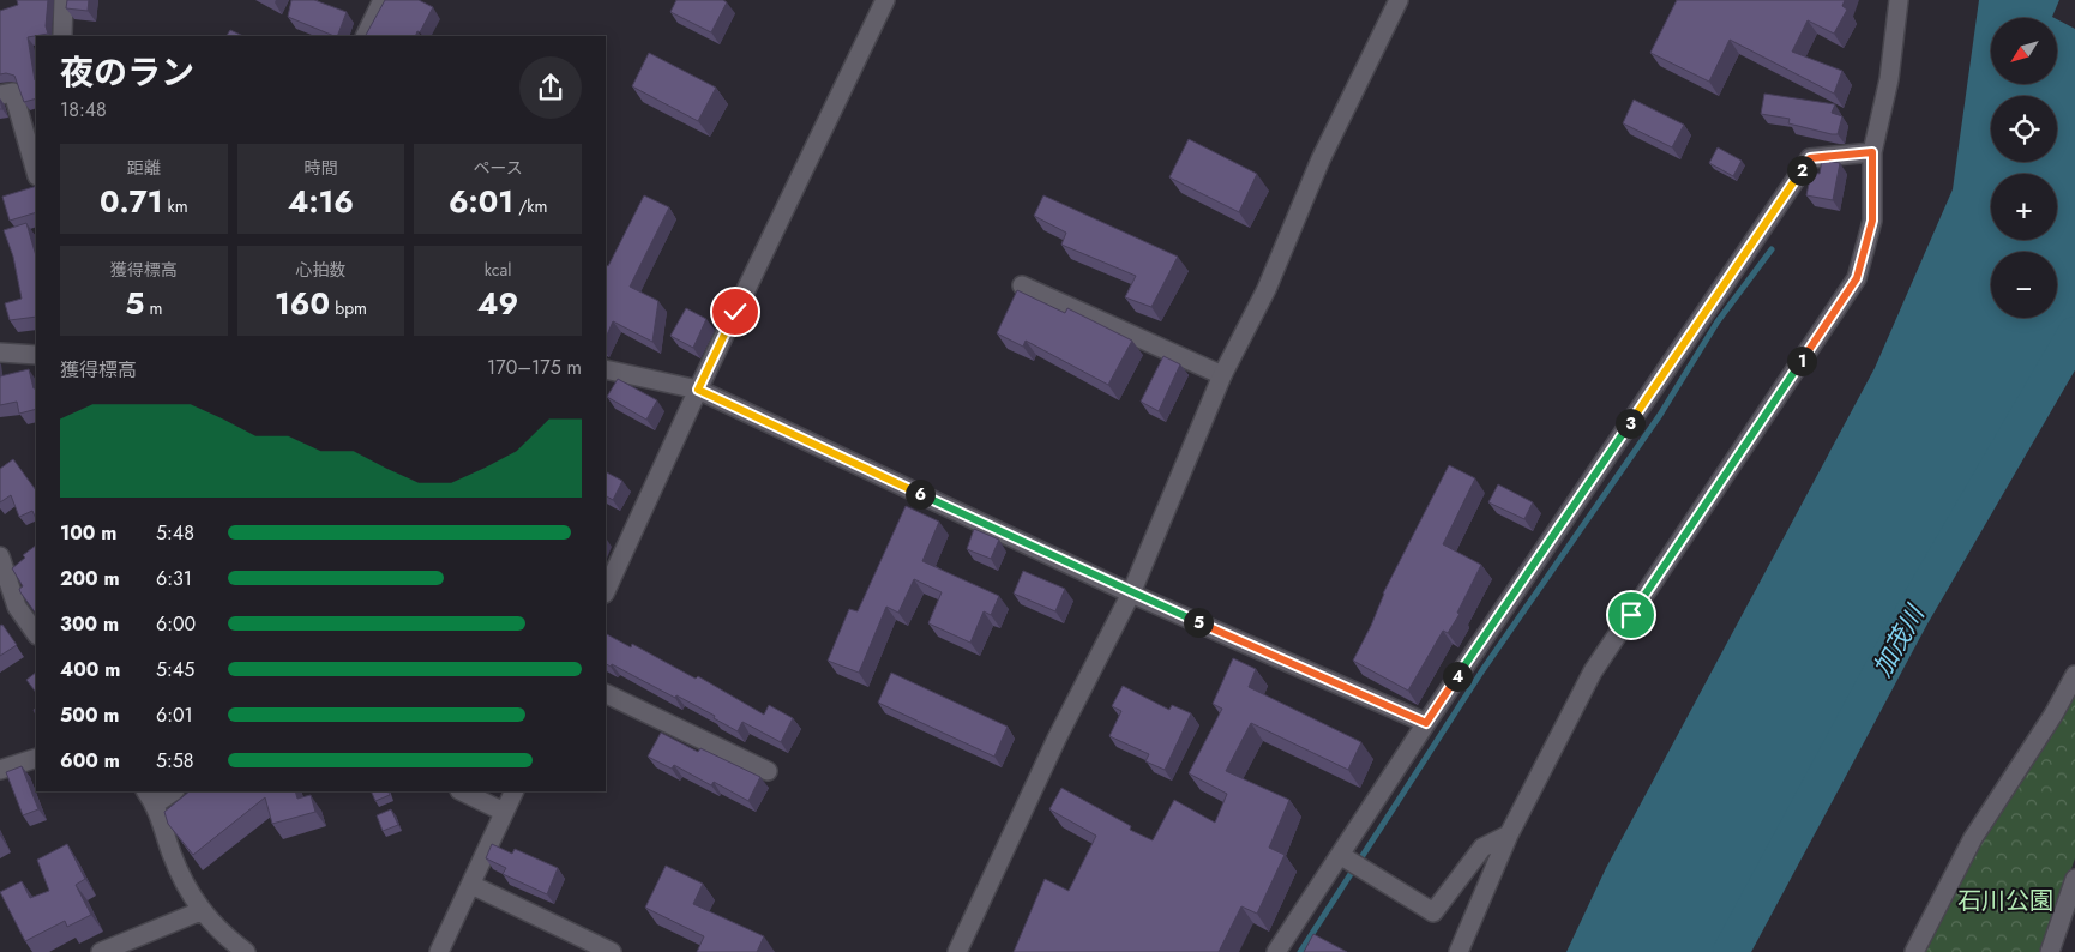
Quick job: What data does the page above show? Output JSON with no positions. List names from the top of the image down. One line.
{"water":["加茂川"],"parks":["石川公園"],"north":"bottom left","page":{"map_buttons":["+","−"],"heading":["夜のラン","18:48"],"stats":[["距離","0.71 km"],["時間","4:16"],["ペース","6:01 /km"],["獲得標高","5 m"],["心拍数","160 bpm"],["kcal","49"]],"pins":["2","1","3","6","5","4"],"chart":["獲得標高","170–175 m"],"list":[{"name":"100 m","note":"5:48"},{"name":"200 m","note":"6:31"},{"name":"300 m","note":"6:00"},{"name":"400 m","note":"5:45"},{"name":"500 m","note":"6:01"},{"name":"600 m","note":"5:58"}]}}
